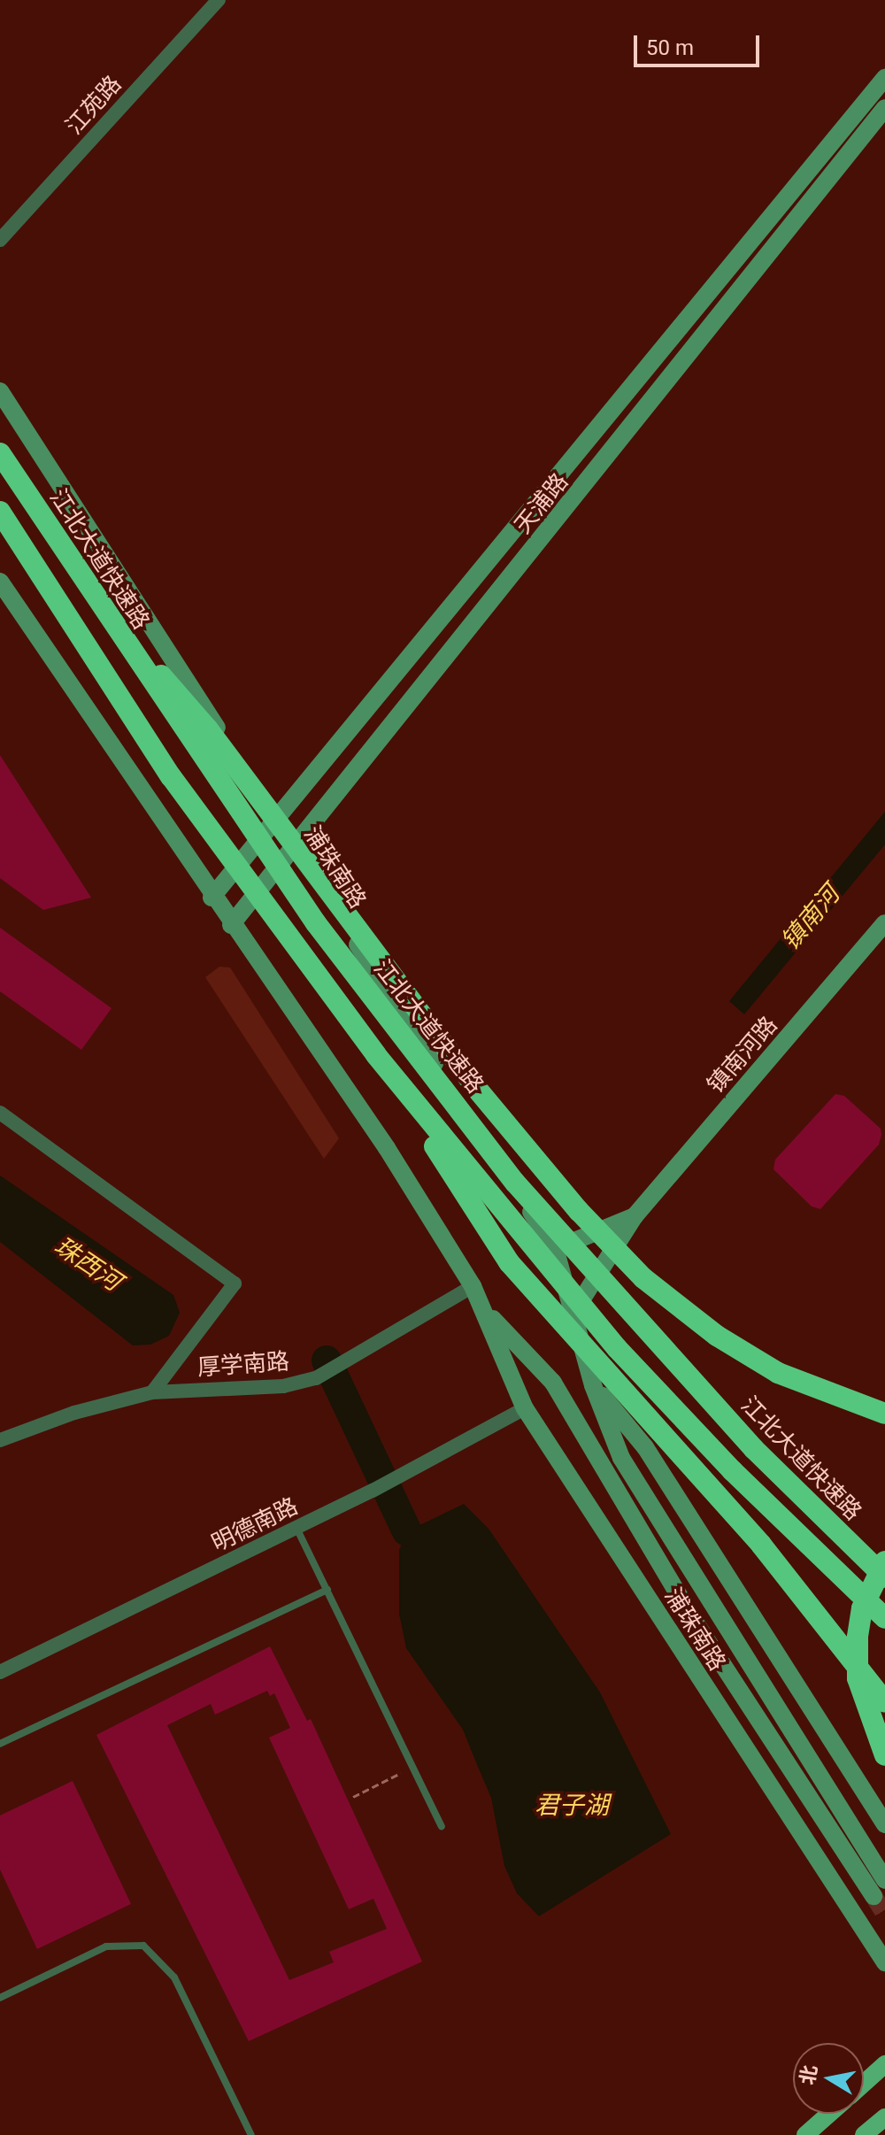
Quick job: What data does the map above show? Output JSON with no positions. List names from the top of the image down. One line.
{"streets":{"highway":["江北大道快速路"],"street":["江苑路","天浦路","浦珠南路","镇南河路","厚学南路","明德南路"]},"crossings":[["天浦路","浦珠南路"],["浦珠南路","镇南河路"],["浦珠南路","厚学南路"],["浦珠南路","明德南路"]],"water":["镇南河","珠西河","君子湖"],"scale_bar":"50 m","north":"left"}
